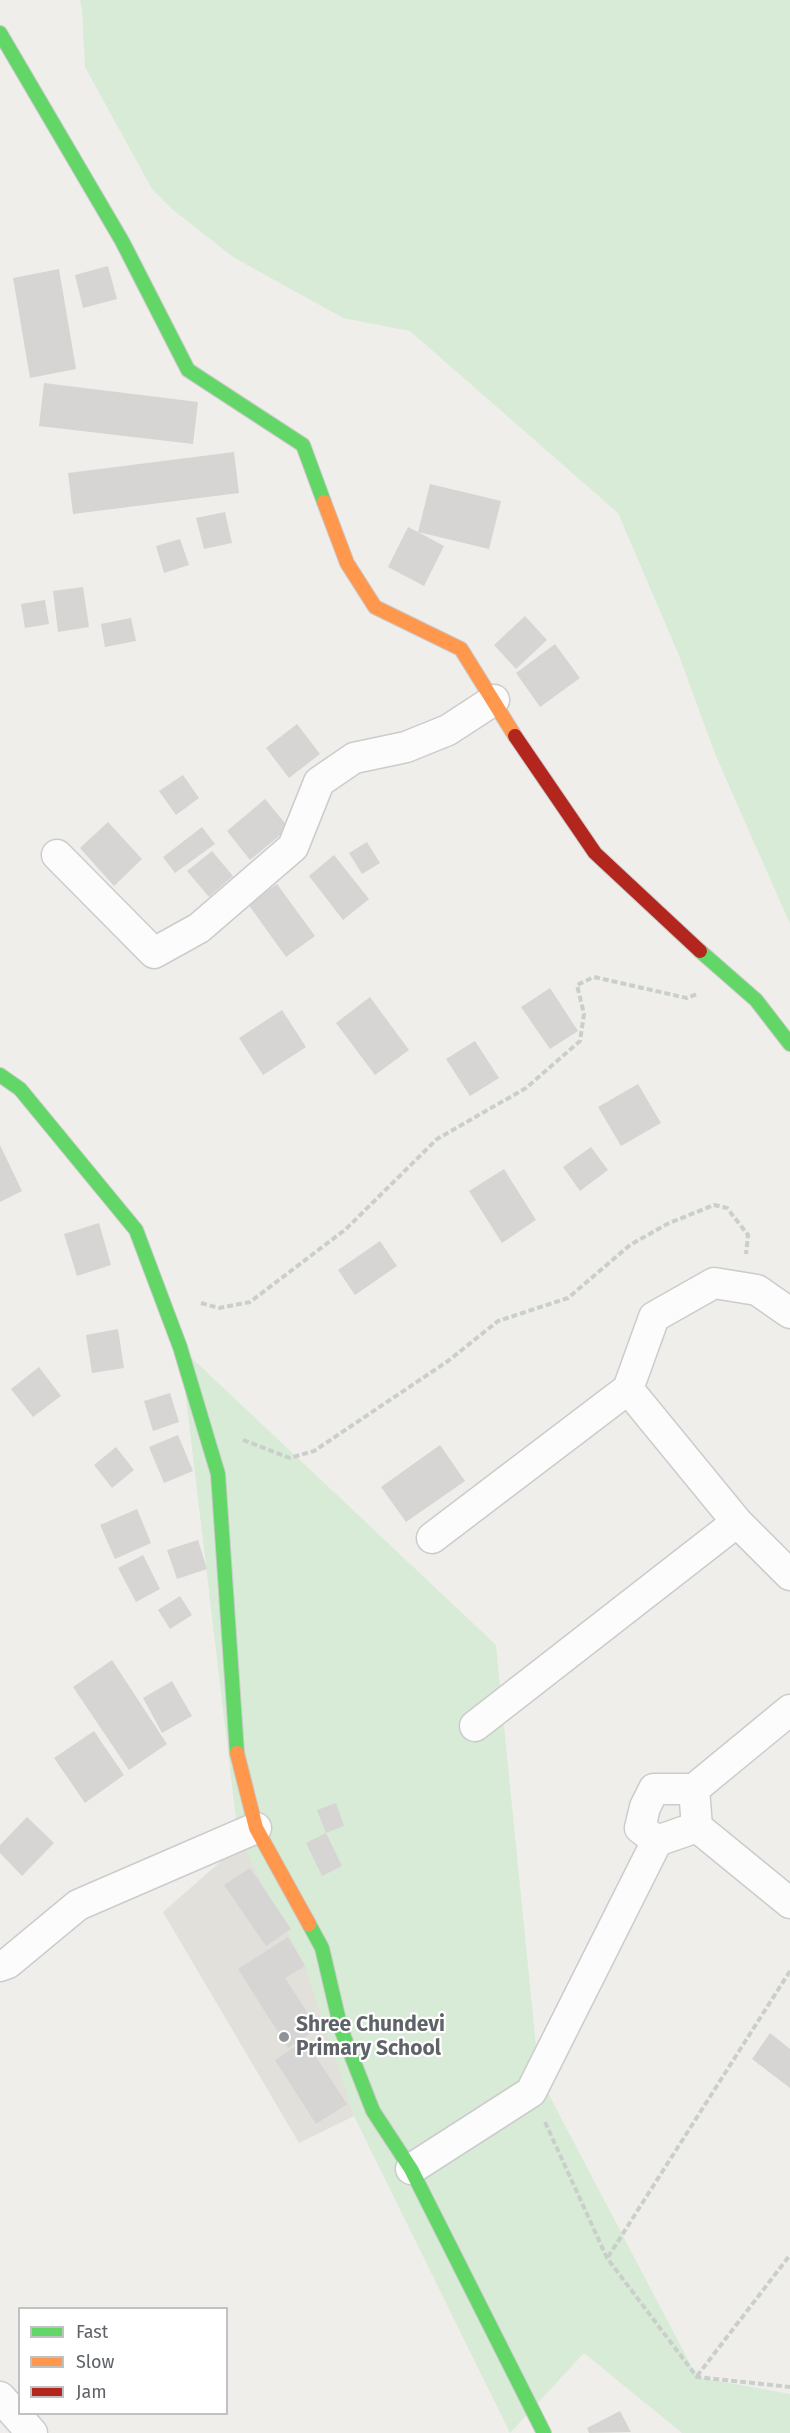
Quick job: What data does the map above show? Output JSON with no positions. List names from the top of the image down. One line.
{"places":["Shree Chundevi Primary School"],"legend":["Fast","Slow","Jam"]}
